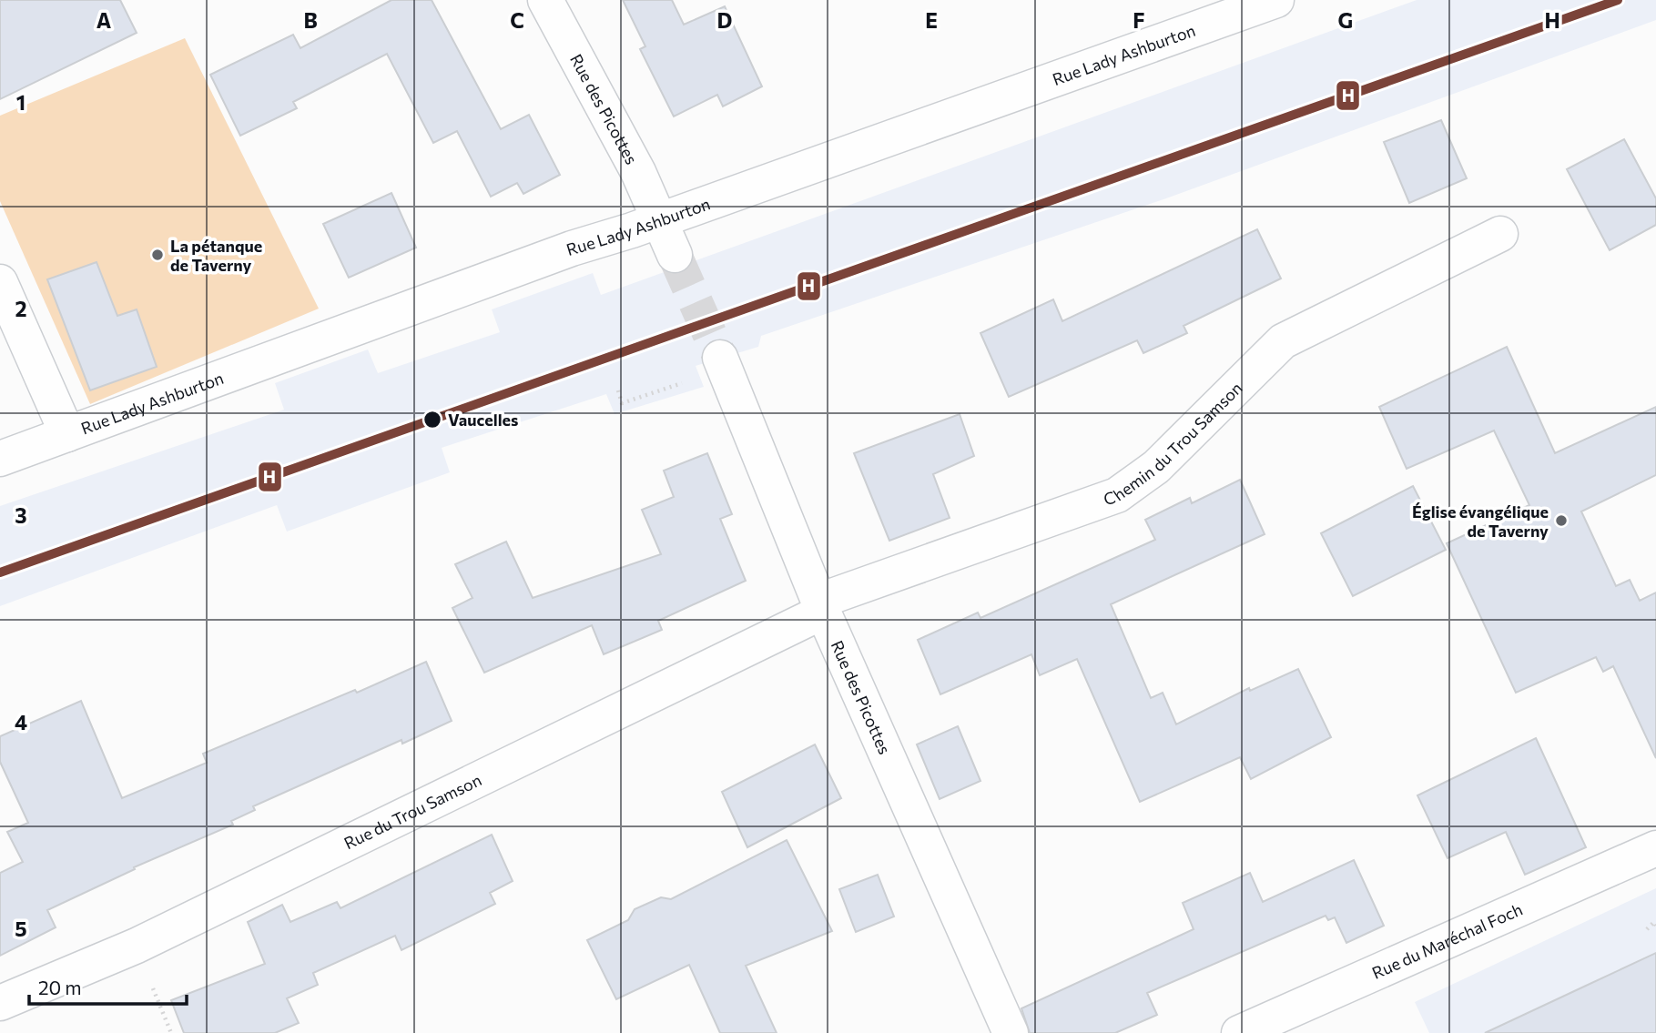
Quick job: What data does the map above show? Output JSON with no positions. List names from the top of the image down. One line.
{"streets":{"street":["Rue Lady Ashburton","Rue des Picottes","Chemin du Trou Samson","Rue du Trou Samson","Rue du Maréchal Foch"]},"crossings":[["Rue Lady Ashburton","Rue des Picottes"],["Rue des Picottes","Chemin du Trou Samson"],["Rue des Picottes","Rue du Trou Samson"],["Chemin du Trou Samson","Rue du Trou Samson"]],"places":["La pétanque de Taverny","Vaucelles","Église évangélique de Taverny"],"lines":["transit line H"],"scale_bar":"20 m","grid":{"columns":["A","B","C","D","E","F","G","H"],"rows":["1","2","3","4","5"]}}
